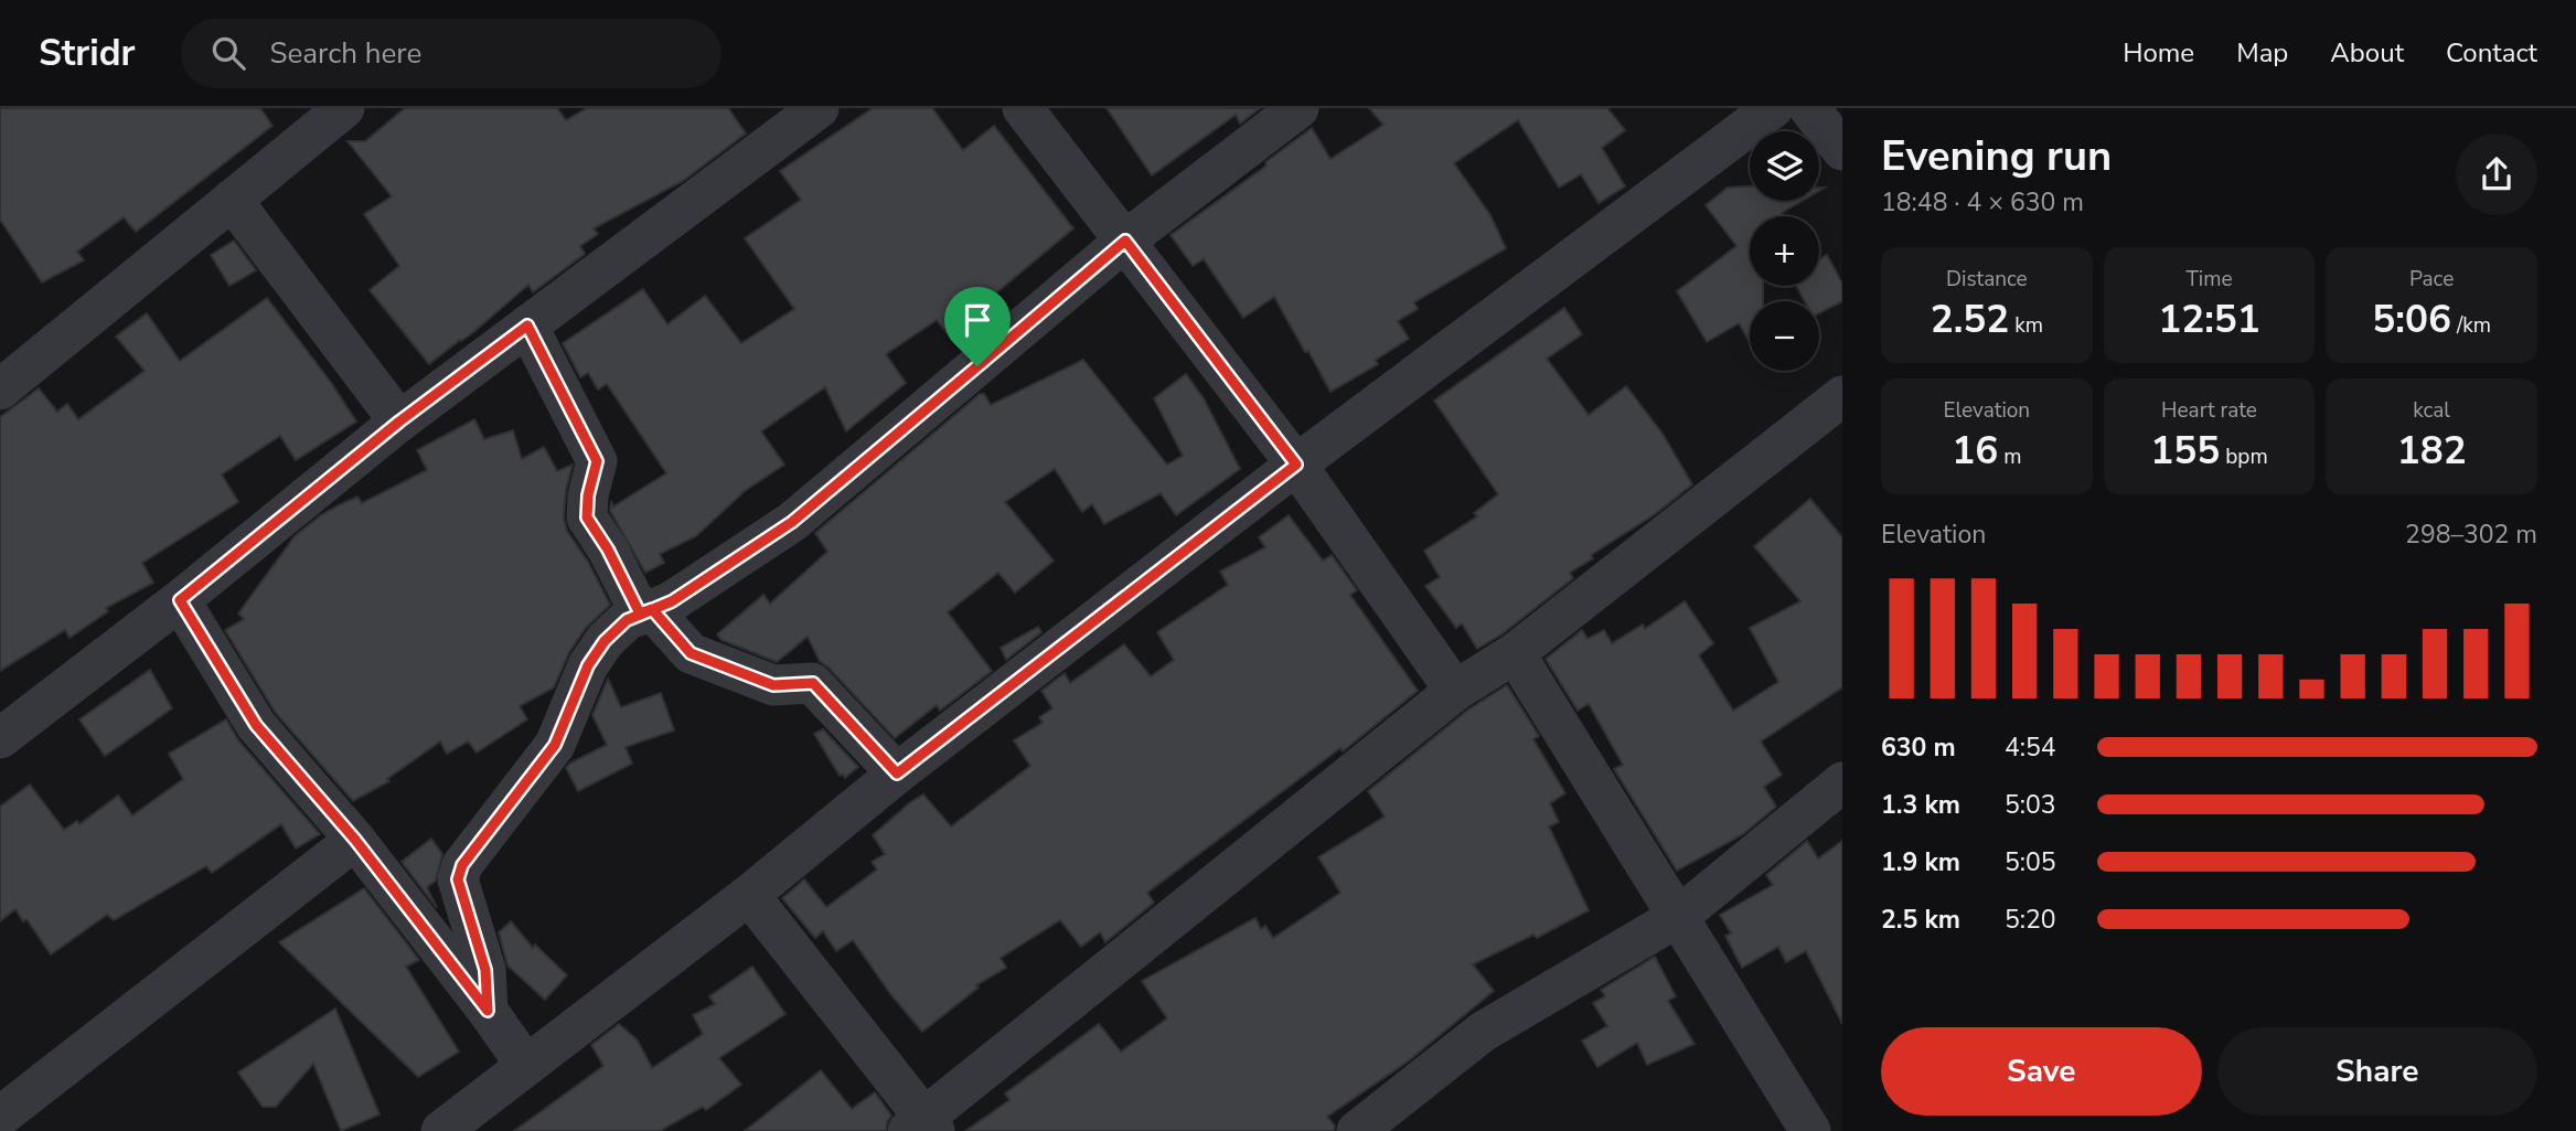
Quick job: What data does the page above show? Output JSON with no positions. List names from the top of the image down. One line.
{"page":{"header":"Stridr","search":"Search here","nav":["Home","Map","About","Contact"],"heading":["Evening run","18:48 · 4 × 630 m"],"map_buttons":["+","−"],"stats":[["Distance","2.52 km"],["Time","12:51"],["Pace","5:06 /km"],["Elevation","16 m"],["Heart rate","155 bpm"],["kcal","182"]],"chart":["Elevation","298–302 m"],"list":[{"name":"630 m","note":"4:54"},{"name":"1.3 km","note":"5:03"},{"name":"1.9 km","note":"5:05"},{"name":"2.5 km","note":"5:20"}],"buttons":["Save","Share"]}}
